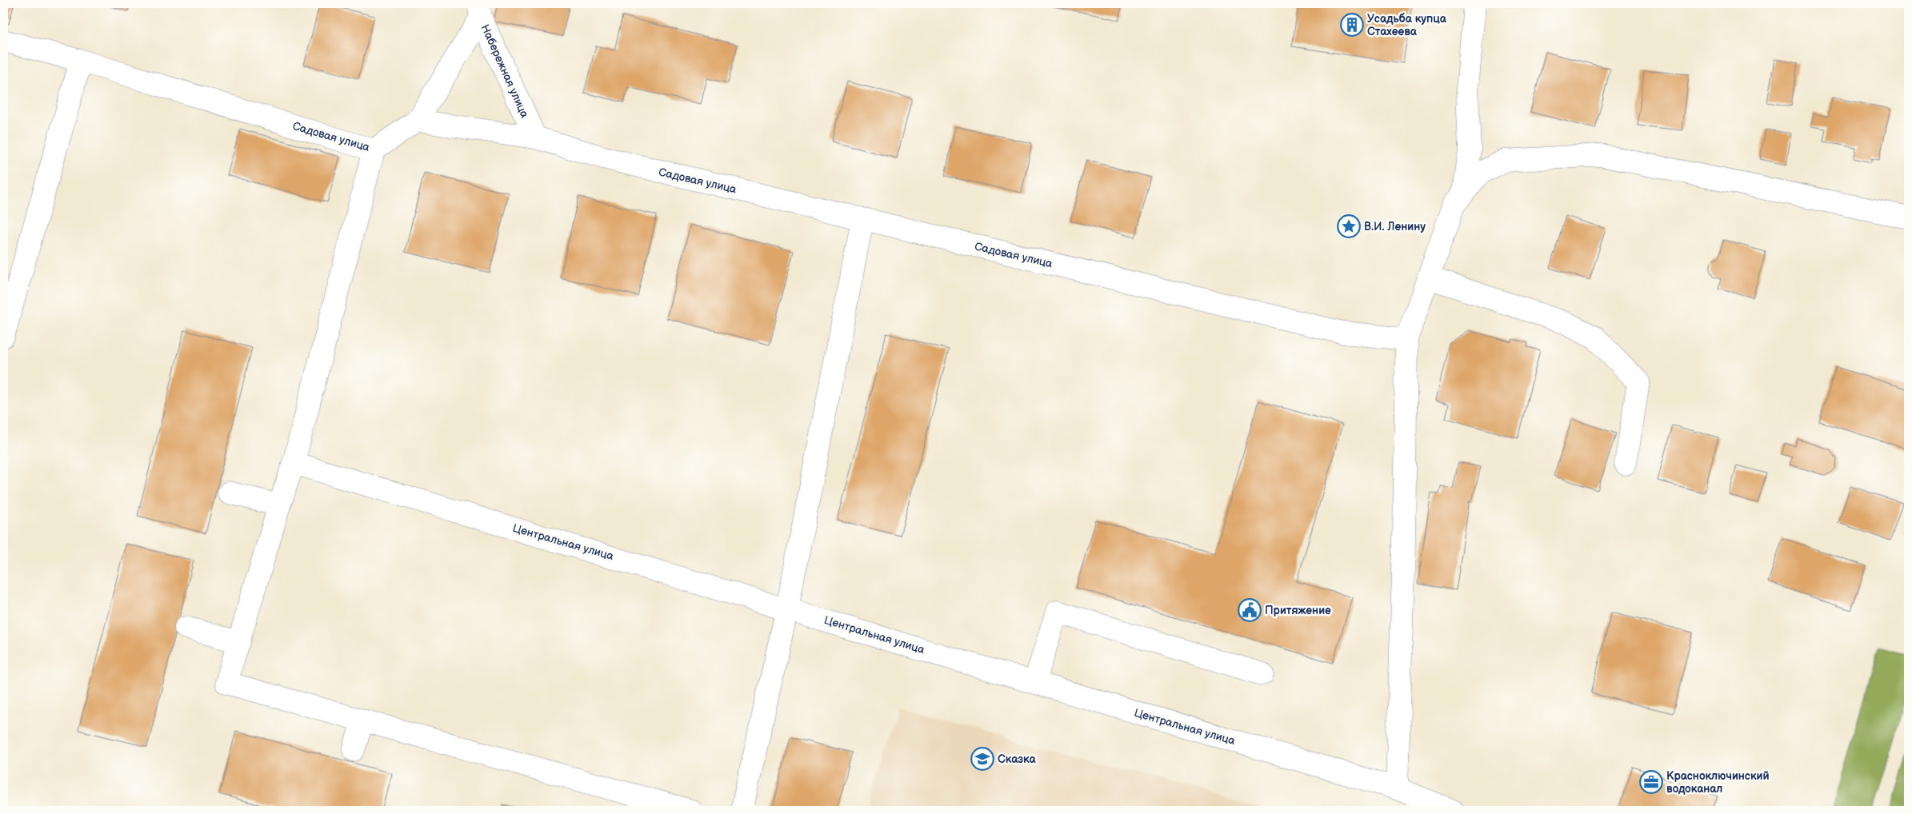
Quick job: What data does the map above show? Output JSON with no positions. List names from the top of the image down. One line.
{"streets":{"street":["Набережная улица","Садовая улица","Центральная улица"]},"crossings":[["Набережная улица","Садовая улица"]],"places":{"building":["Усадьба купца Стахеева"],"place":["В.И. Ленину"],"public building":["Притяжение"],"school or university":["Сказка"],"office":["Красноключинский водоканал"]}}
